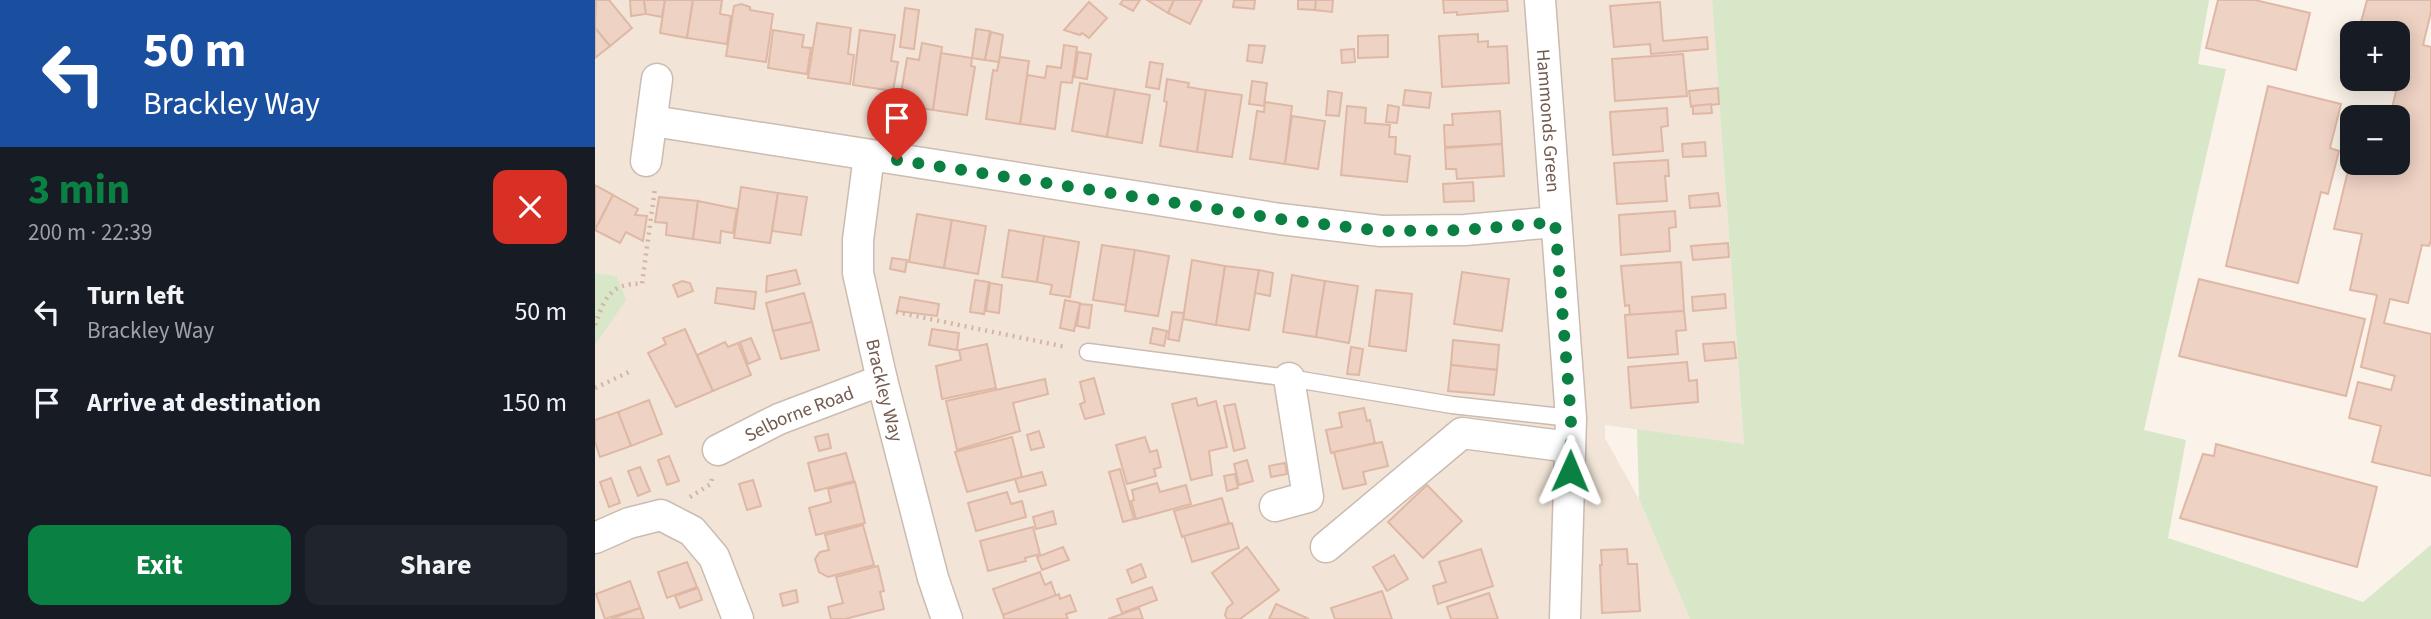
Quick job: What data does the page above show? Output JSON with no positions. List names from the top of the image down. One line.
{"streets":{"street":["Hammonds Green","Brackley Way","Selborne Road"]},"crossings":[["Brackley Way","Selborne Road"]],"page":{"turn":["50 m","Brackley Way"],"map_buttons":["+","−"],"heading":["3 min","200 m · 22:39"],"list":[{"name":"Turn left","note":"Brackley Way","value":"50 m"},{"name":"Arrive at destination","value":"150 m"}],"buttons":["Exit","Share"]}}
